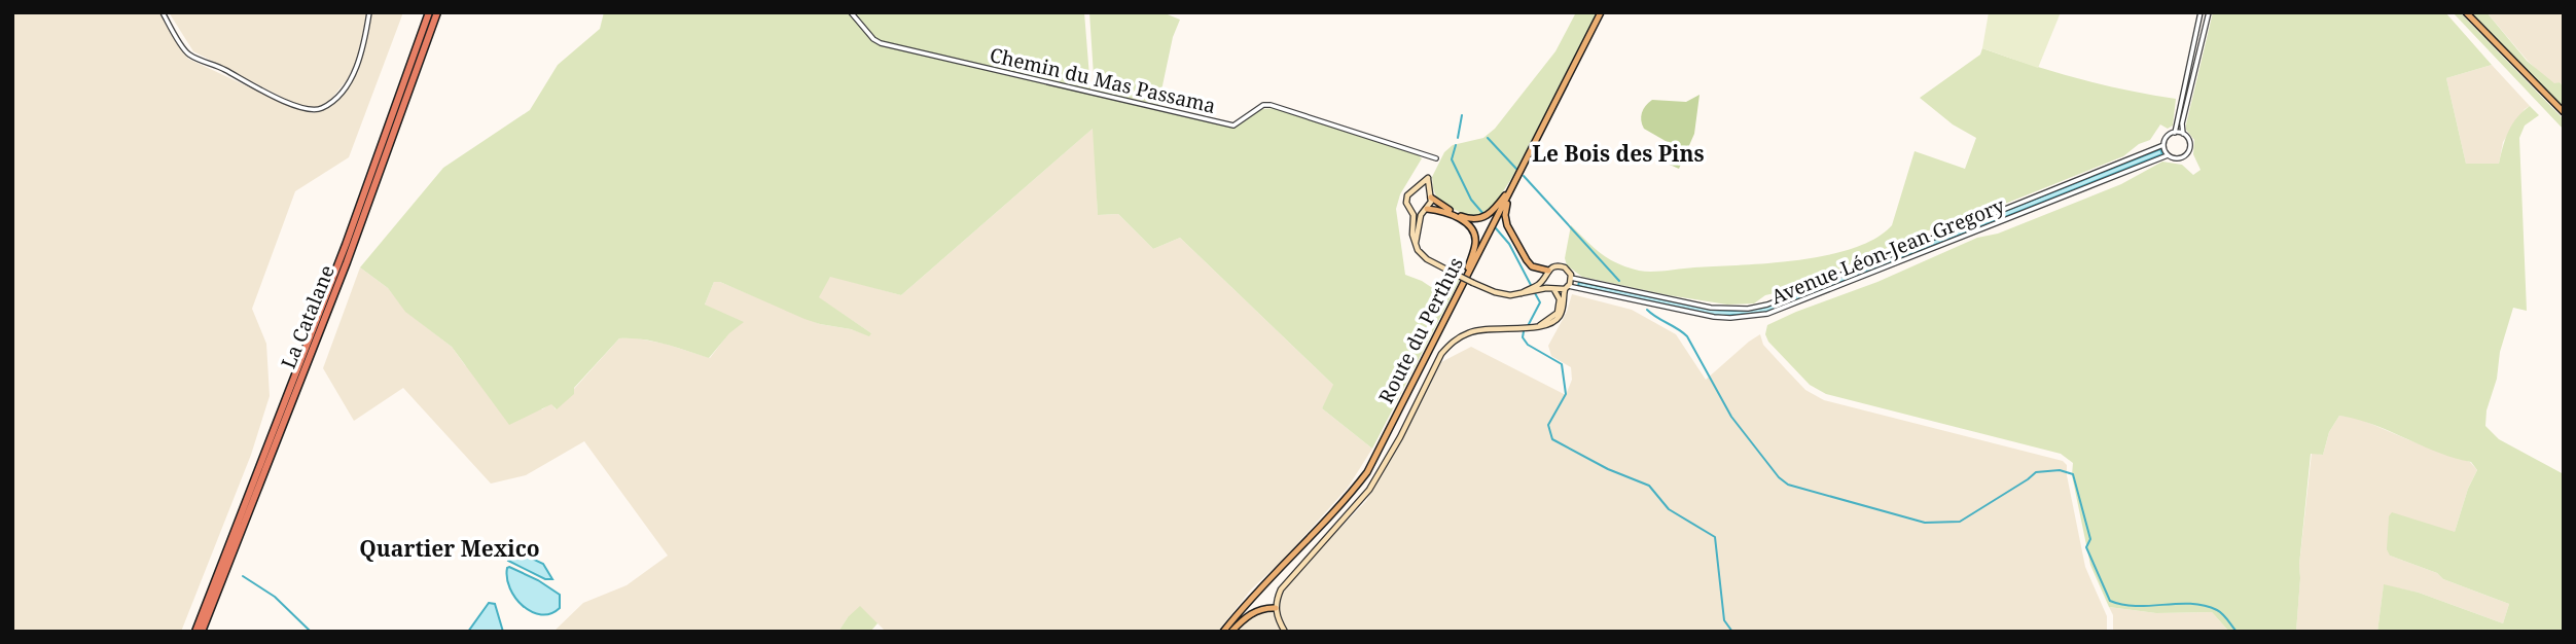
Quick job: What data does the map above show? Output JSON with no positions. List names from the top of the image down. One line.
{"streets":{"highway":["La Catalane"],"main road":["Route du Perthus"],"street":["Chemin du Mas Passama","Avenue Léon-Jean Gregory"]},"districts":["Le Bois des Pins","Quartier Mexico"]}
